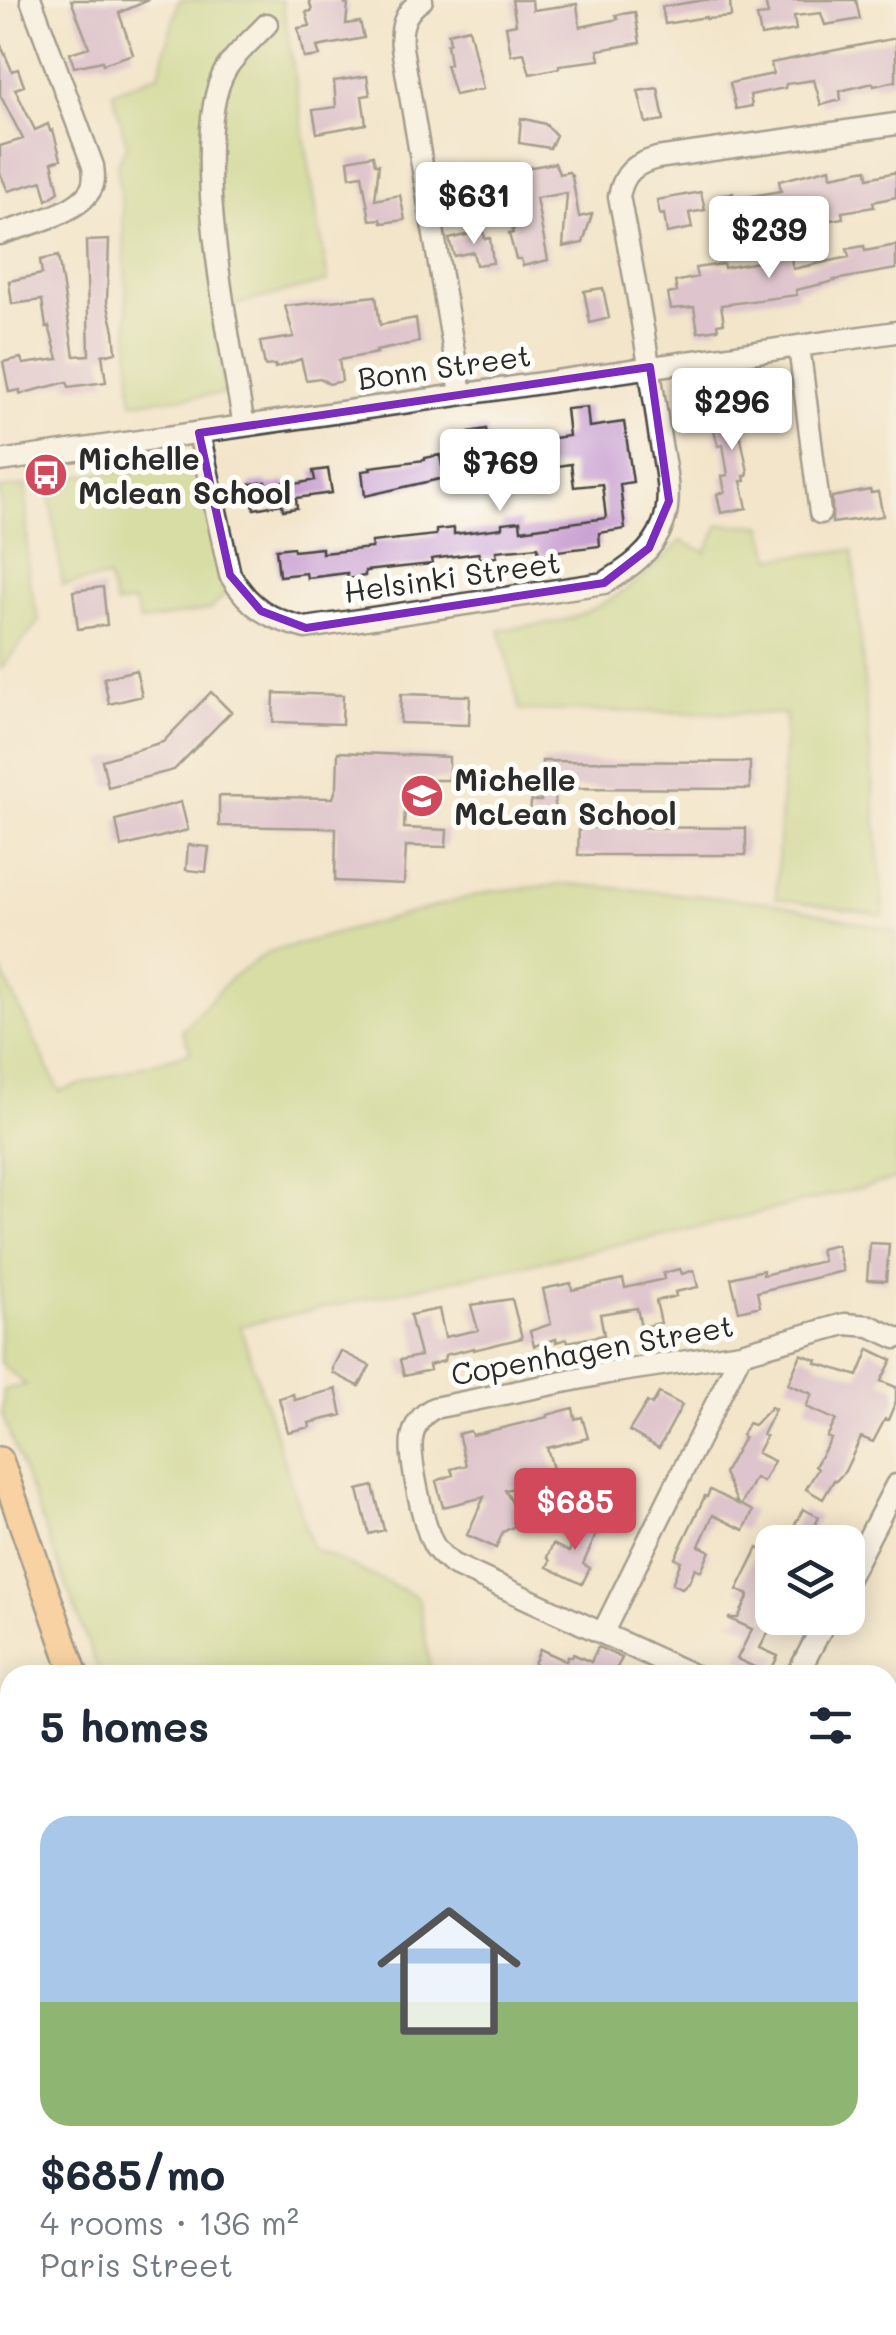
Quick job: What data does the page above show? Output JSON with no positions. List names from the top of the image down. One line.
{"streets":{"street":["Bonn Street","Helsinki Street","Copenhagen Street"]},"crossings":[["Bonn Street","Helsinki Street"]],"places":{"bus stop":["Michelle Mclean School"],"school or university":["Michelle McLean School"]},"page":{"price":["$631","$239","$296","$769","$685"],"heading":"5 homes","list":[{"name":"$685/mo","note":"4 rooms · 136 m² · Paris Street"}]}}
